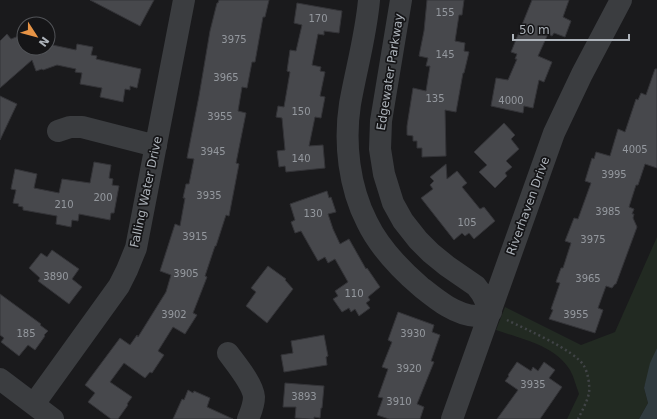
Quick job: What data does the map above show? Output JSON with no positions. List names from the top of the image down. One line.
{"streets":{"street":["Edgewater Parkway","Falling Water Drive","Riverhaven Drive"]},"crossings":[["Edgewater Parkway","Riverhaven Drive"]],"house_numbers":["155","170","3975","145","3965","135","4000","150","3955","4005","3945","140","3995","3935","200","210","3985","130","105","3915","3975","3905","3890","3965","110","3902","3955","185","3930","3920","3935","3893","3910"],"scale_bar":"50 m","north":"bottom right"}
